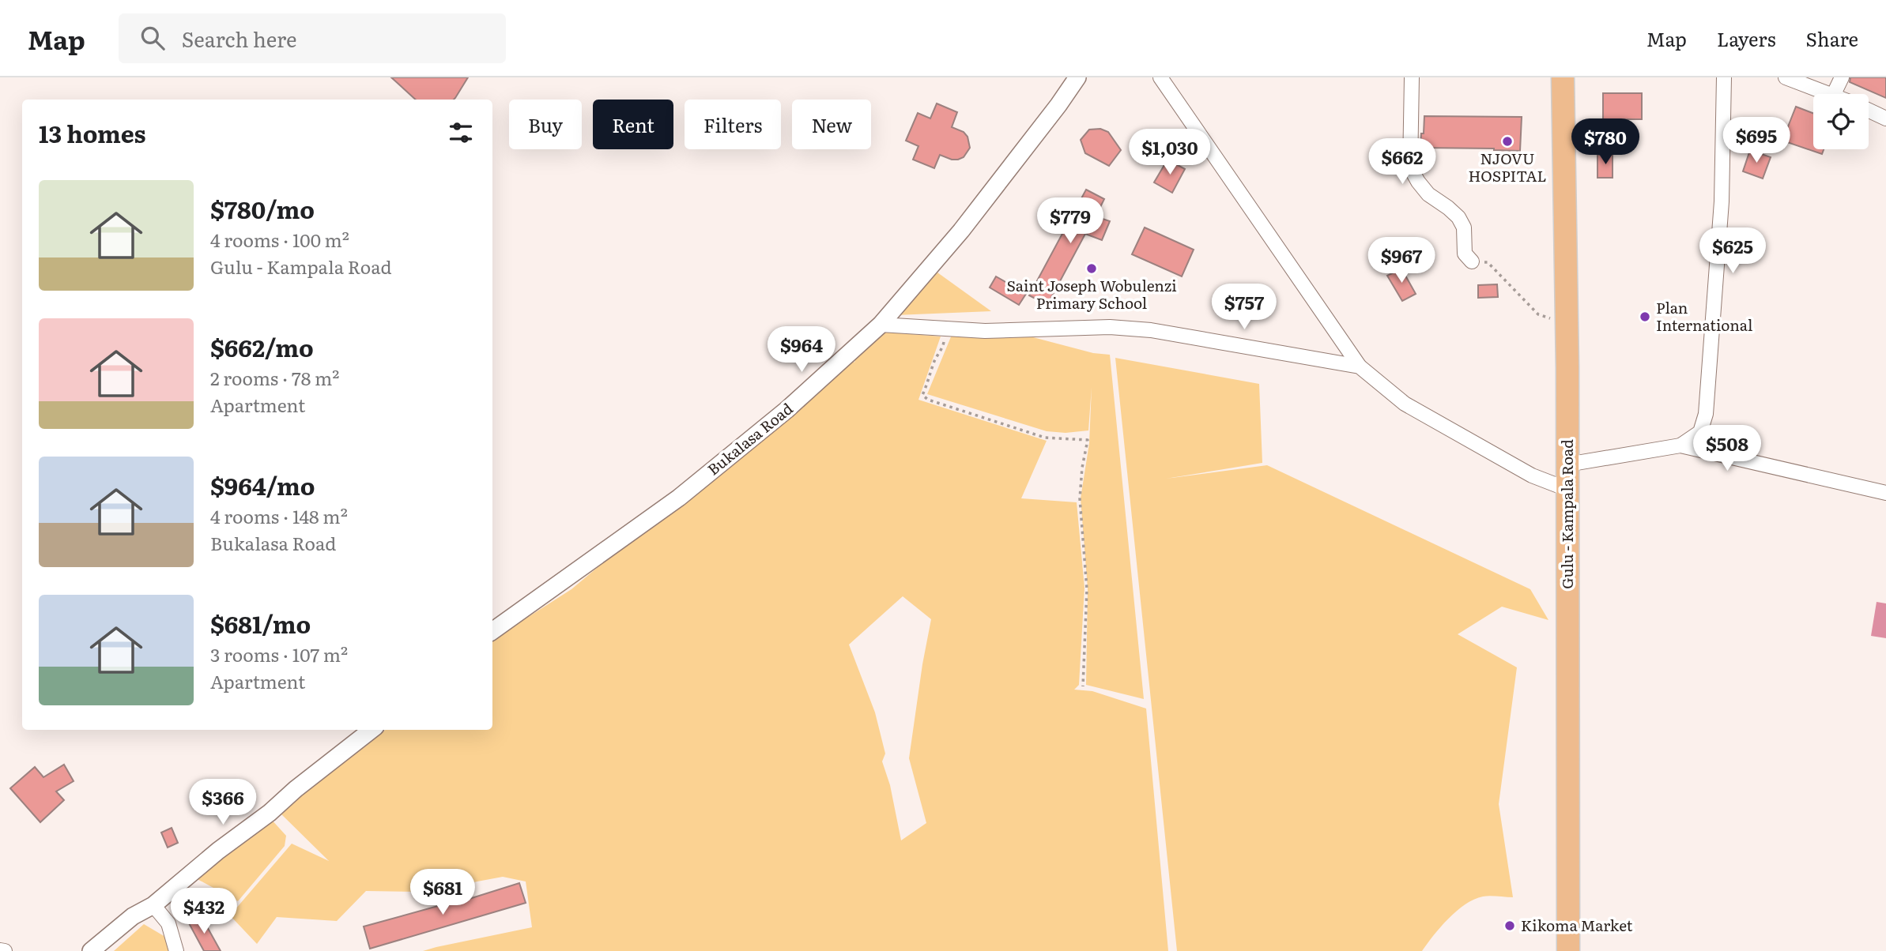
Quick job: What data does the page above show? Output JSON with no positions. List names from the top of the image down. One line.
{"streets":{"main road":["Gulu - Kampala Road"],"street":["Bukalasa Road"]},"places":["NJOVU HOSPITAL","Saint Joseph Wobulenzi Primary School","Plan International","Kikoma Market"],"page":{"header":"Map","search":"Search here","nav":["Map","Layers","Share"],"chip":["Buy","Rent","Filters","New"],"heading":"13 homes","price":["$695","$780","$1,030","$662","$779","$625","$967","$757","$964","$508","$366","$681","$432"],"list":[{"name":"$780/mo","note":"4 rooms · 100 m² · Gulu - Kampala Road"},{"name":"$662/mo","note":"2 rooms · 78 m² · Apartment"},{"name":"$964/mo","note":"4 rooms · 148 m² · Bukalasa Road"},{"name":"$681/mo","note":"3 rooms · 107 m² · Apartment"}]}}
